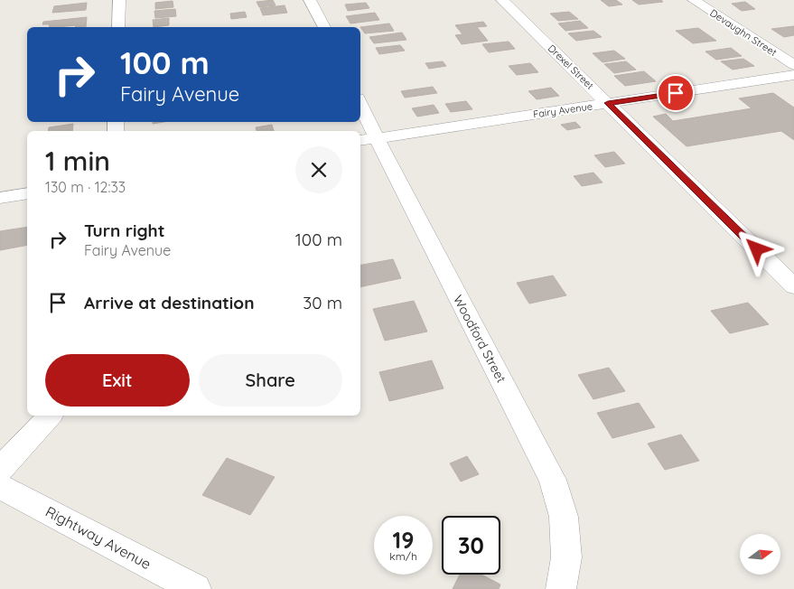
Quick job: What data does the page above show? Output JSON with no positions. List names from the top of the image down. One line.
{"streets":{"street":["Devaughn Street","Drexel Street","Fairy Avenue","Woodford Street","Rightway Avenue"]},"crossings":[["Drexel Street","Fairy Avenue"],["Fairy Avenue","Woodford Street"]],"north":"right","page":{"turn":["100 m","Fairy Avenue"],"heading":["1 min","130 m · 12:33"],"list":[{"name":"Turn right","note":"Fairy Avenue","value":"100 m"},{"name":"Arrive at destination","value":"30 m"}],"buttons":["Exit","Share"],"speed":"19 km/h","limit":"30"}}
